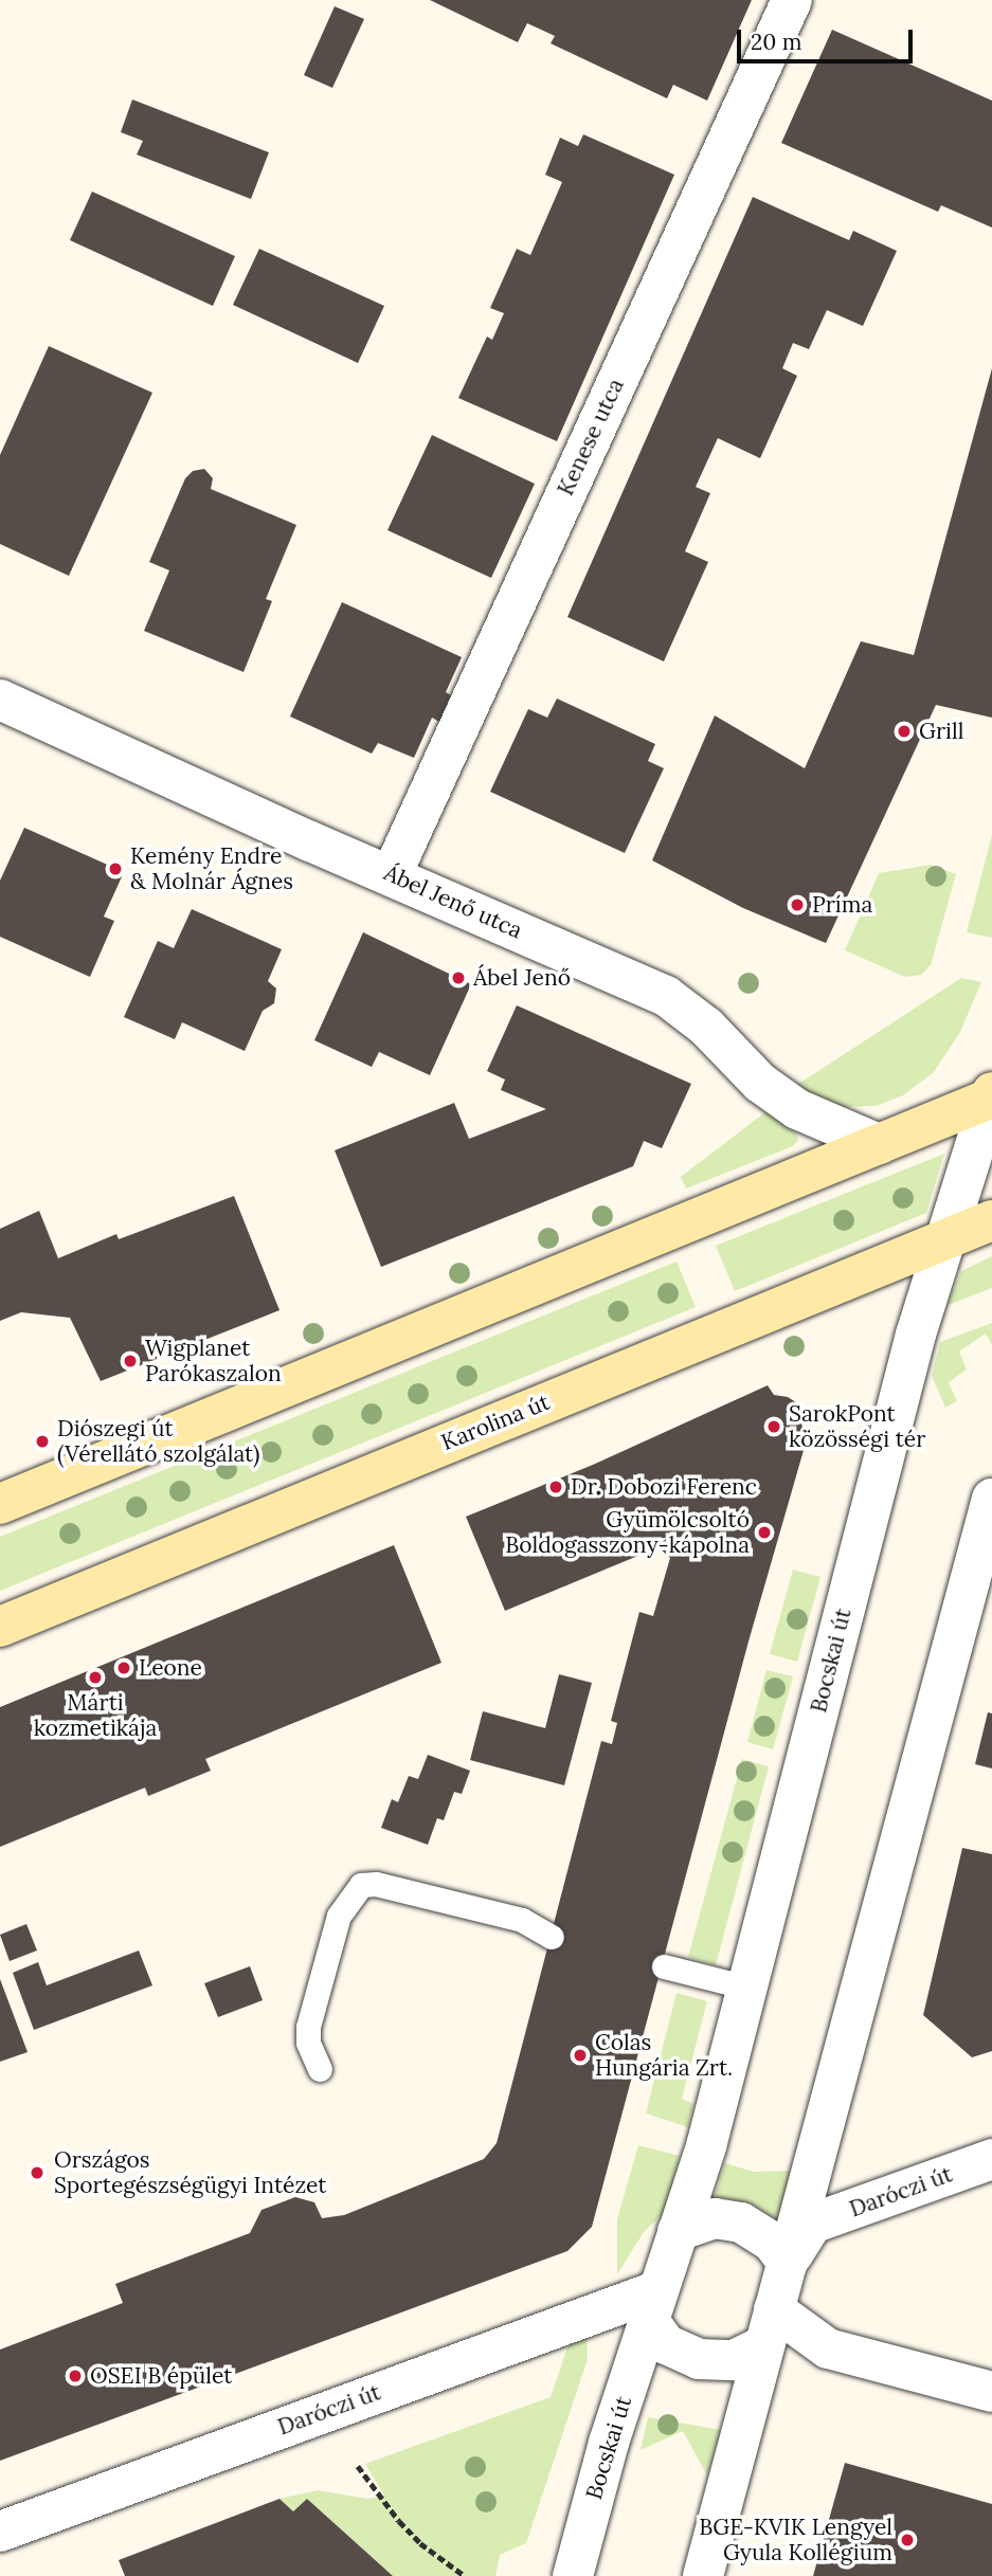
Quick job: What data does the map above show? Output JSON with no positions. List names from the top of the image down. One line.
{"streets":{"main road":["Karolina út"],"street":["Kenese utca","Ábel Jenő utca","Bocskai út","Daróczi út"]},"crossings":[["Kenese utca","Ábel Jenő utca"],["Karolina út","Bocskai út"],["Bocskai út","Daróczi út"]],"places":["Grill","Kemény Endre & Molnár Ágnes","Príma","Ábel Jenő","Wigplanet Parókaszalon","SarokPont közösségi tér","Diószegi út (Vérellátó szolgálat)","Dr. Dobozi Ferenc","Gyümölcsoltó Boldogasszony-kápolna","Leone","Márti kozmetikája","Colas Hungária Zrt.","Országos Sportegészségügyi Intézet","OSEI B épület","BGE-KVIK Lengyel Gyula Kollégium"],"scale_bar":"20 m"}
